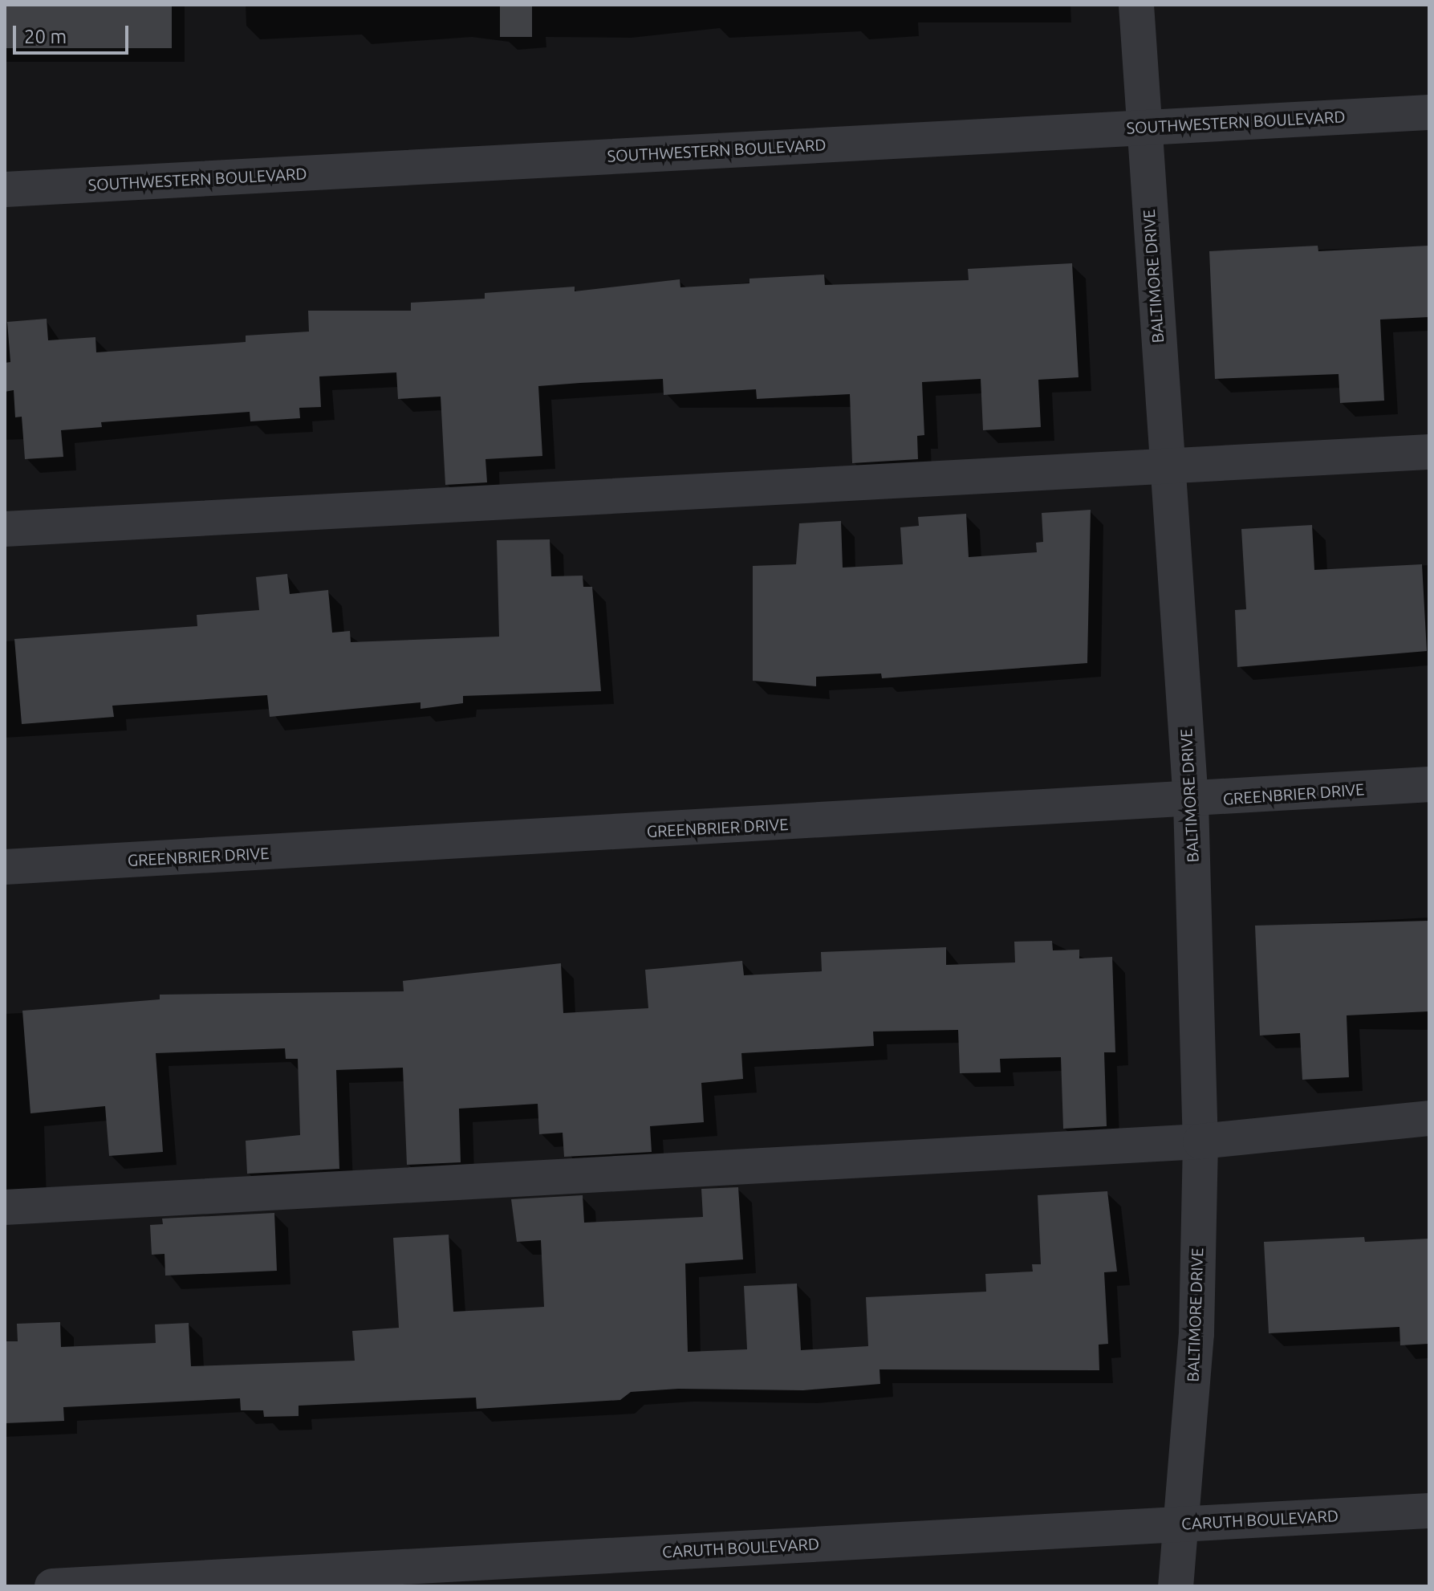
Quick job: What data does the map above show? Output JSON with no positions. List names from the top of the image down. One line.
{"streets":{"street":["SOUTHWESTERN BOULEVARD","BALTIMORE DRIVE","GREENBRIER DRIVE","CARUTH BOULEVARD"]},"crossings":[["SOUTHWESTERN BOULEVARD","BALTIMORE DRIVE"],["BALTIMORE DRIVE","GREENBRIER DRIVE"],["BALTIMORE DRIVE","CARUTH BOULEVARD"]],"scale_bar":"20 m"}
